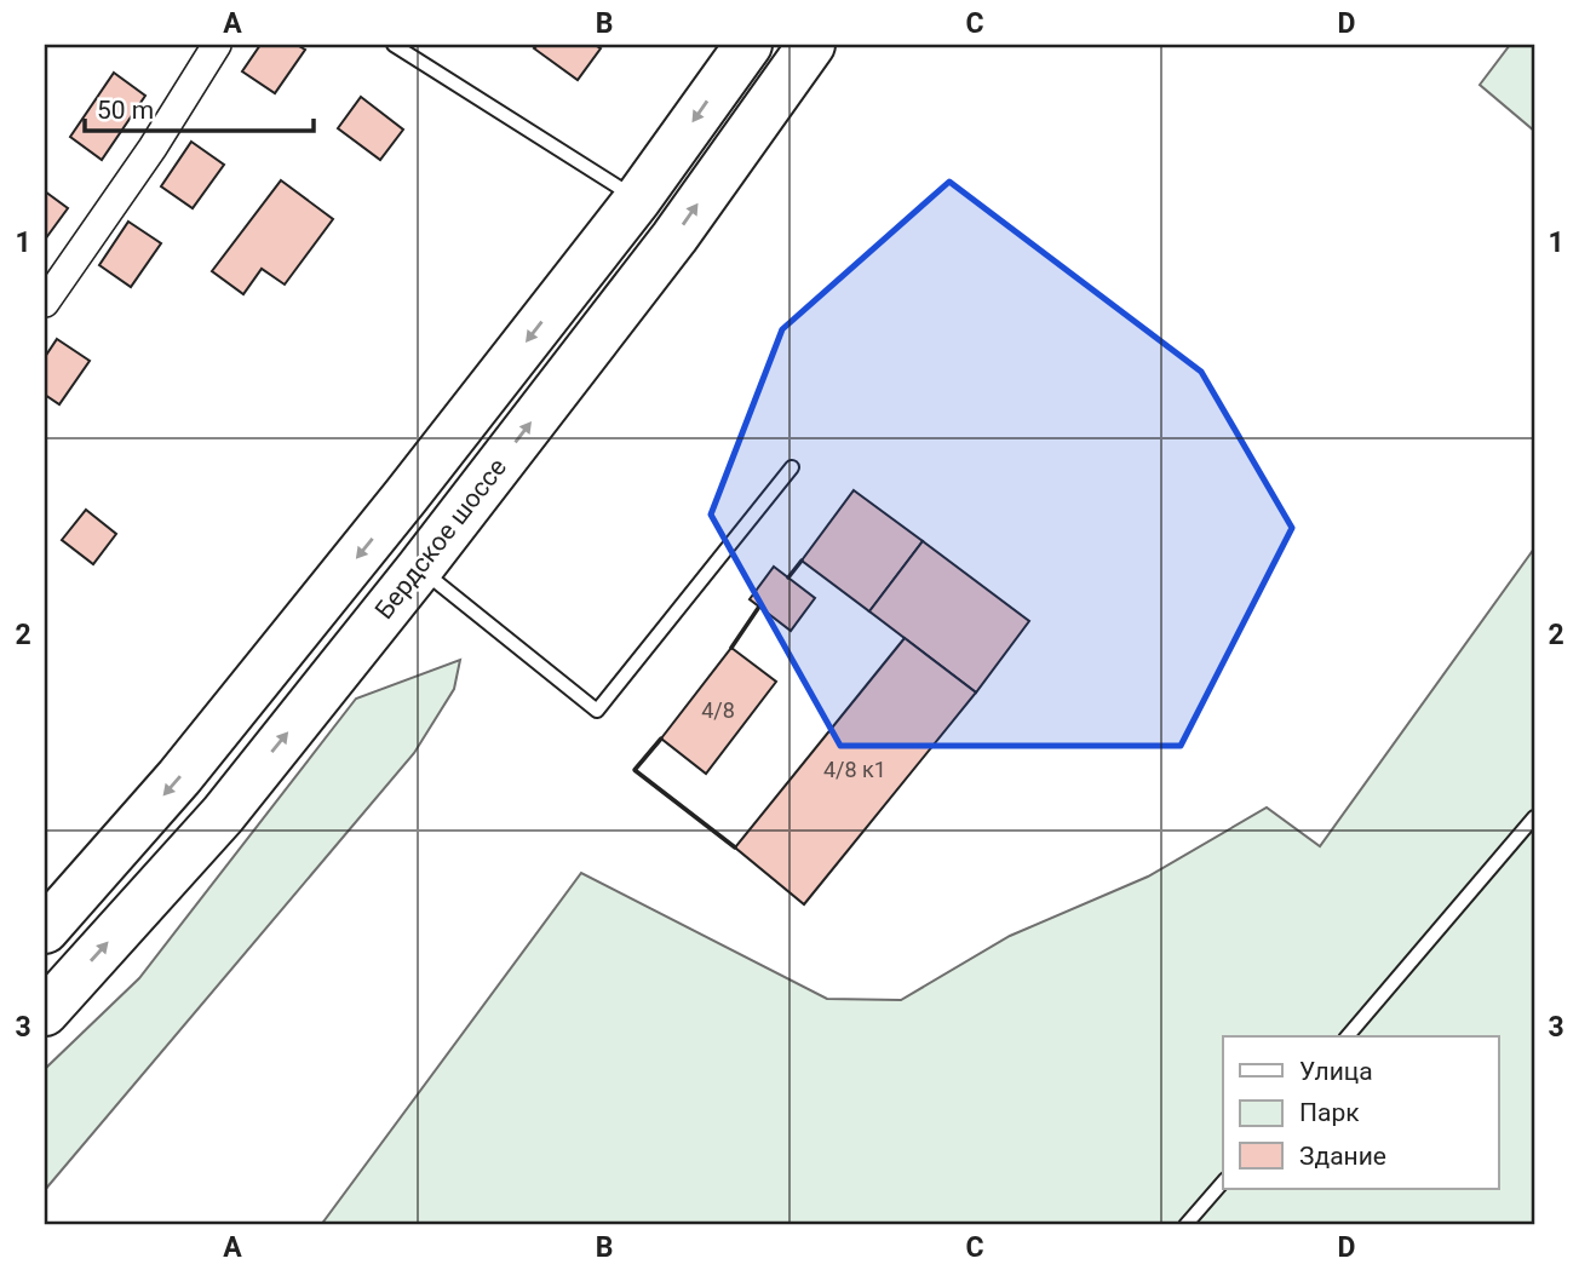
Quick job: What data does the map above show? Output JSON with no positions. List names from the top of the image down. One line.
{"streets":{"highway":["Бердское шоссе"]},"house_numbers":["4/8","4/8 к1"],"legend":["Улица","Парк","Здание"],"scale_bar":"50 m","grid":{"columns":["A","B","C","D"],"rows":["1","2","3"]}}
